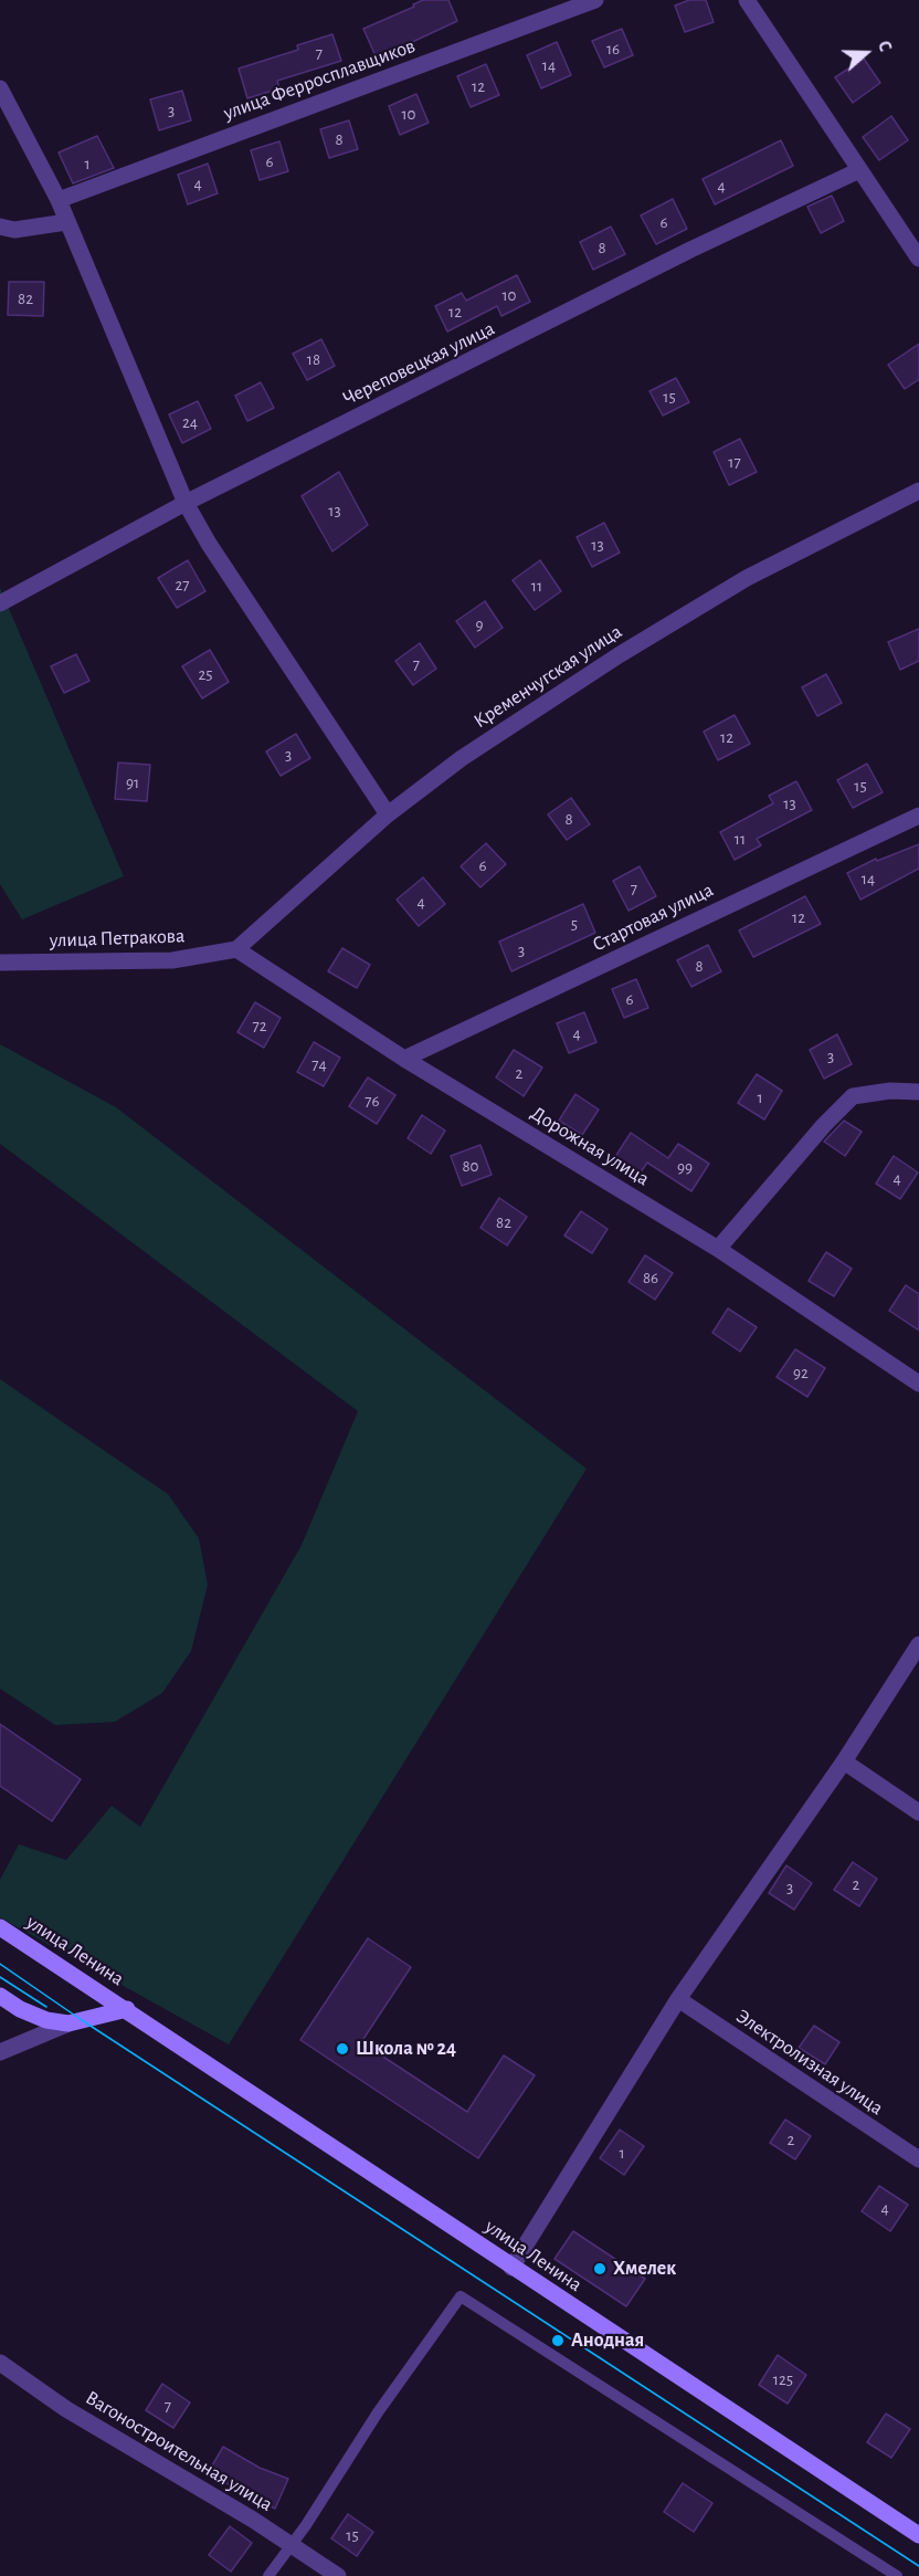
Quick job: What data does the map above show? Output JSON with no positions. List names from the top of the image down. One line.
{"streets":{"main road":["улица Ленина"],"street":["улица Ферросплавщиков","Череповецкая улица","Кременчугская улица","Стартовая улица","улица Петракова","Дорожная улица","Электролизная улица","Вагоностроительная улица"]},"crossings":[["Кременчугская улица","улица Петракова"],["Кременчугская улица","Дорожная улица"],["Стартовая улица","Дорожная улица"],["улица Петракова","Дорожная улица"]],"places":["Школа № 24","Хмелек","Анодная"],"house_numbers":["16","7","14","12","3","10","8","6","1","4","4","6","8","10","82","12","18","15","24","17","13","13","27","11","9","7","25","12","3","91","15","13","8","11","6","14","7","4","12","5","3","8","6","72","4","3","74","2","1","76","80","99","4","82","86","92","2","3","2","1","4","125","7","15"],"north":"right"}
